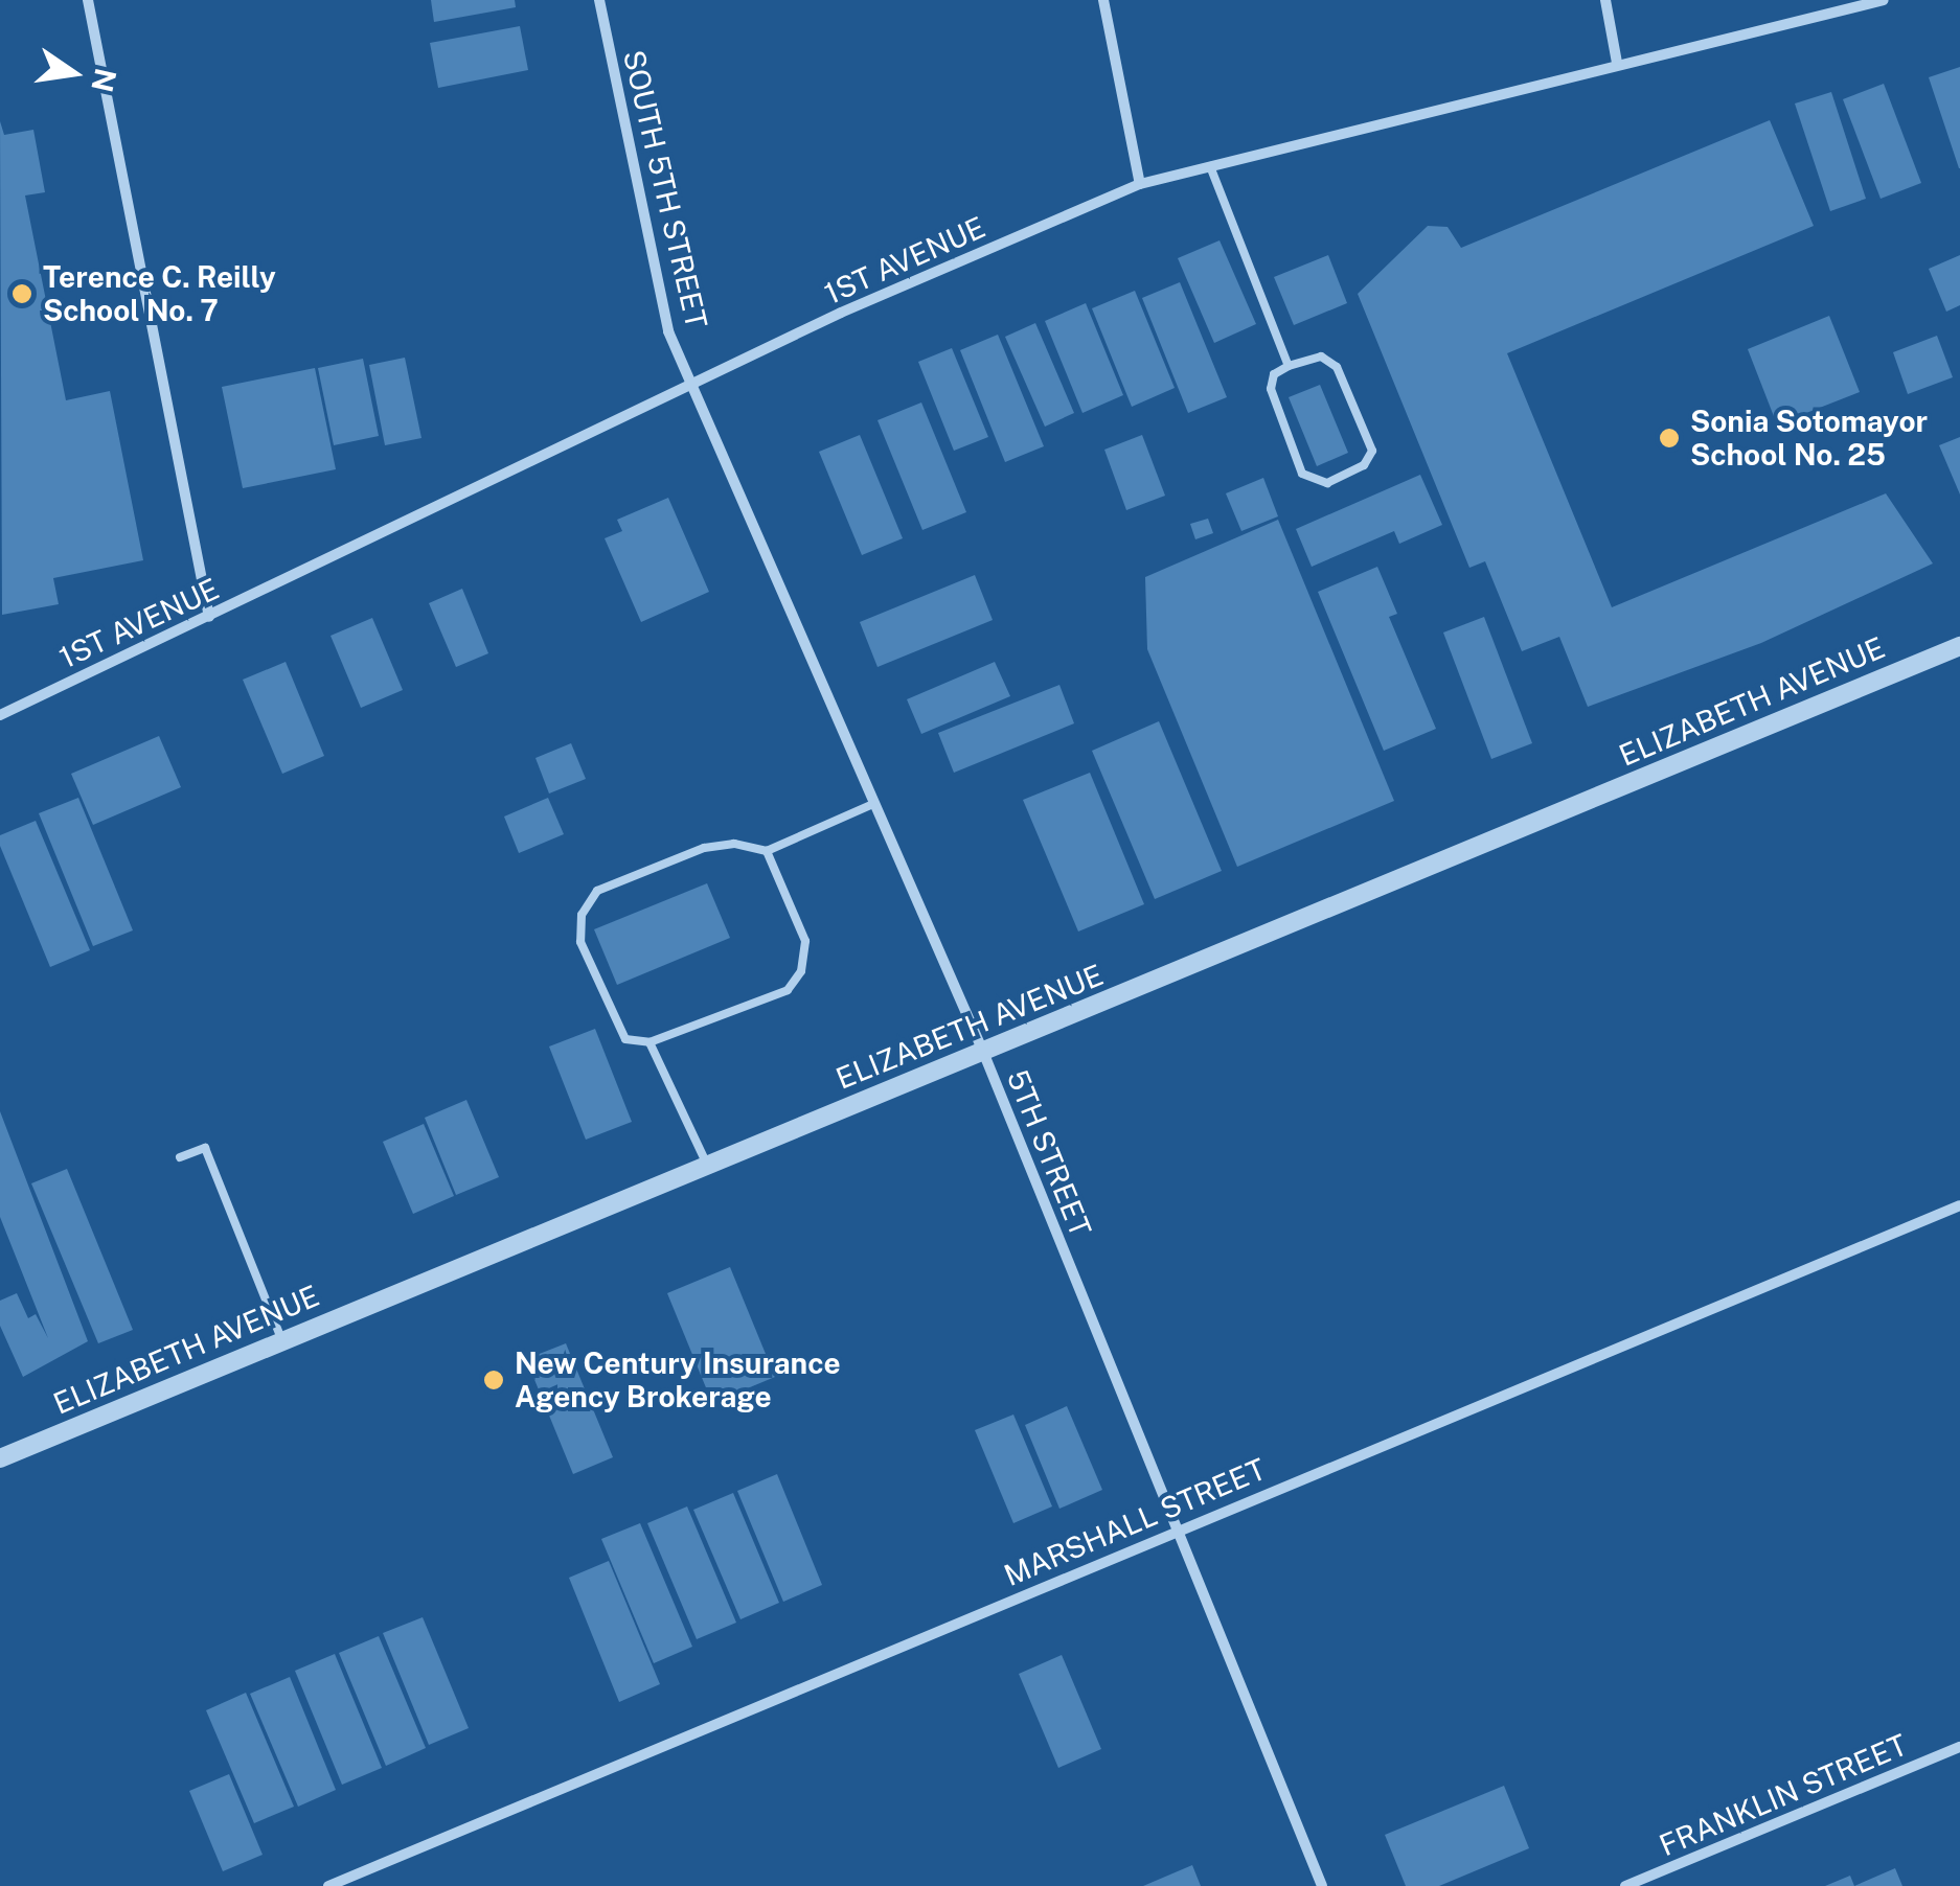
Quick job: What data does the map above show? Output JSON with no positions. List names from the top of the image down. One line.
{"streets":{"street":["SOUTH 5TH STREET","1ST AVENUE","ELIZABETH AVENUE","5TH STREET","MARSHALL STREET","FRANKLIN STREET"]},"crossings":[["SOUTH 5TH STREET","1ST AVENUE"],["SOUTH 5TH STREET","5TH STREET"],["1ST AVENUE","5TH STREET"],["ELIZABETH AVENUE","5TH STREET"],["5TH STREET","MARSHALL STREET"]],"places":["Terence C. Reilly School No. 7","Sonia Sotomayor School No. 25","New Century Insurance Agency Brokerage"],"north":"right"}
